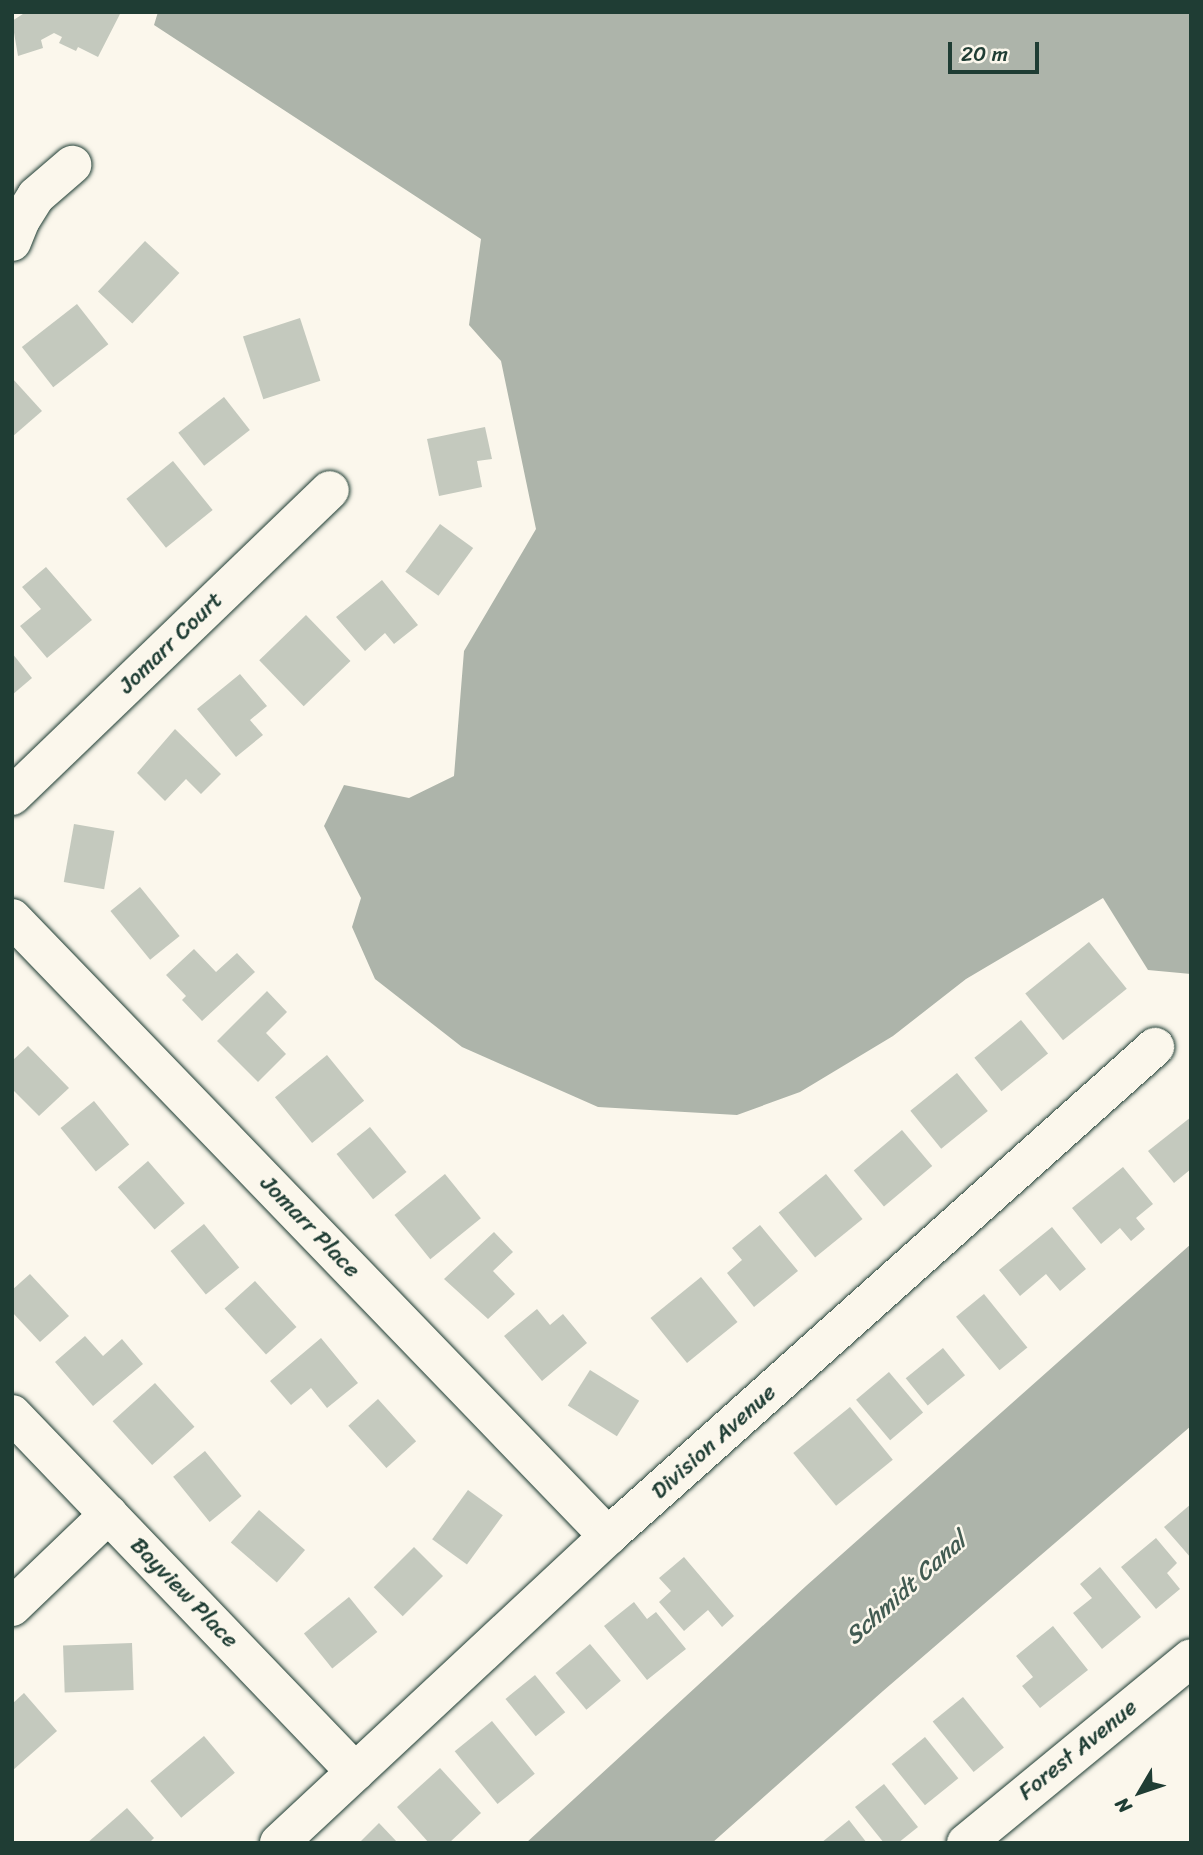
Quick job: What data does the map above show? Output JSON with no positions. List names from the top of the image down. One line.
{"streets":{"street":["Jomarr Court","Jomarr Place","Division Avenue","Bayview Place","Forest Avenue"]},"crossings":[["Jomarr Place","Division Avenue"],["Division Avenue","Bayview Place"]],"water":["Schmidt Canal"],"scale_bar":"20 m","north":"bottom left"}
